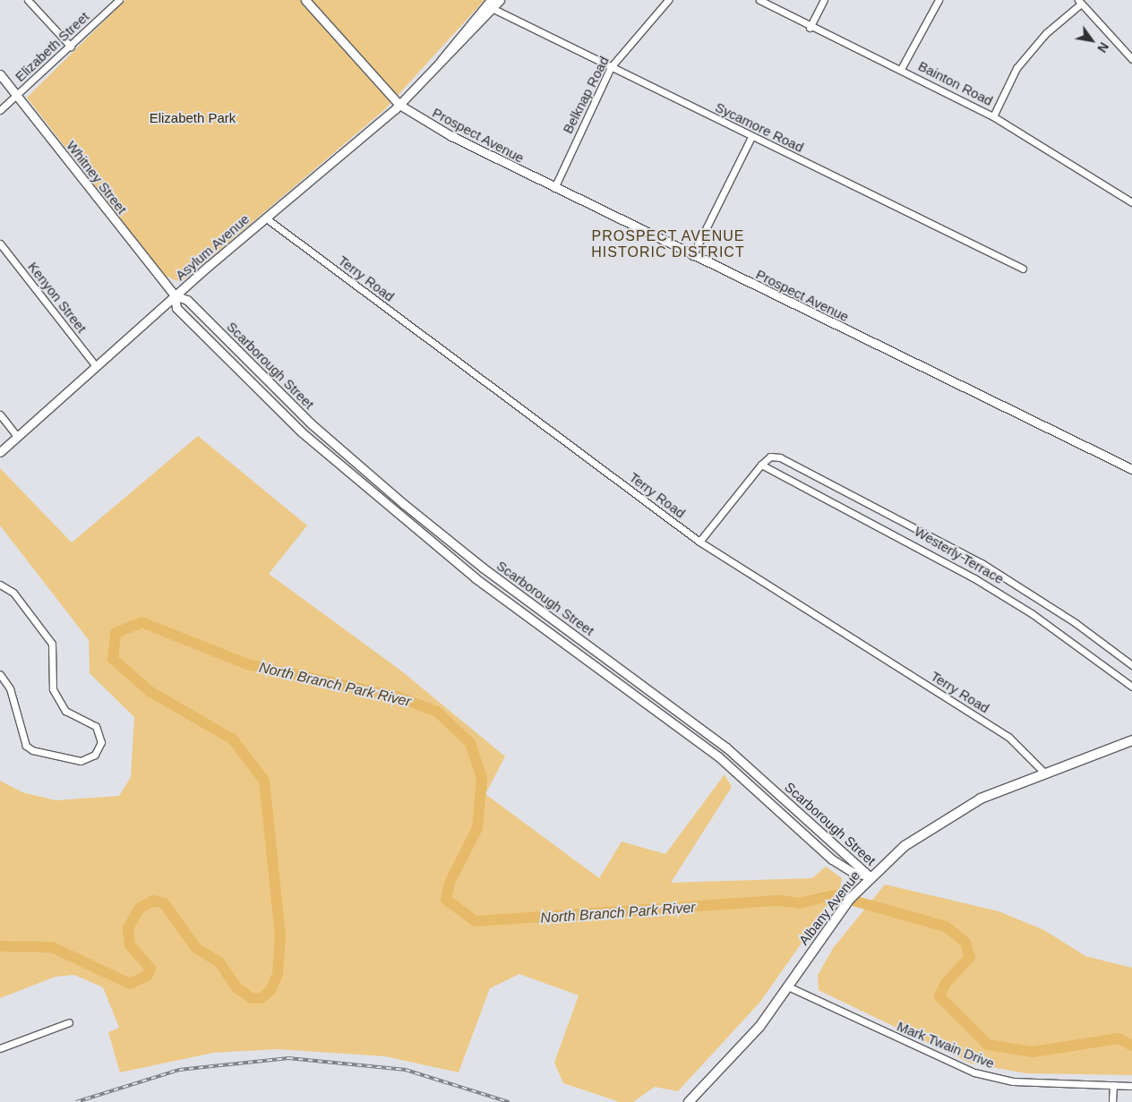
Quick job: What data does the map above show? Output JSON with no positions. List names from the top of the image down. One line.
{"streets":{"highway":["Albany Avenue"],"main road":["Prospect Avenue","Whitney Street","Asylum Avenue","Scarborough Street"],"street":["Elizabeth Street","Bainton Road","Belknap Road","Sycamore Road","Terry Road","Kenyon Street","Westerly Terrace","Mark Twain Drive"]},"crossings":[["Elizabeth Street","Whitney Street"],["Belknap Road","Sycamore Road"],["Belknap Road","Prospect Avenue"],["Sycamore Road","Asylum Avenue"],["Prospect Avenue","Asylum Avenue"],["Whitney Street","Asylum Avenue"],["Whitney Street","Scarborough Street"],["Asylum Avenue","Terry Road"],["Asylum Avenue","Kenyon Street"],["Asylum Avenue","Scarborough Street"],["Terry Road","Albany Avenue"],["Scarborough Street","Albany Avenue"],["Albany Avenue","Mark Twain Drive"]],"districts":["PROSPECT AVENUE HISTORIC DISTRICT"],"water":["North Branch Park River"],"parks":["Elizabeth Park"],"north":"bottom right"}
